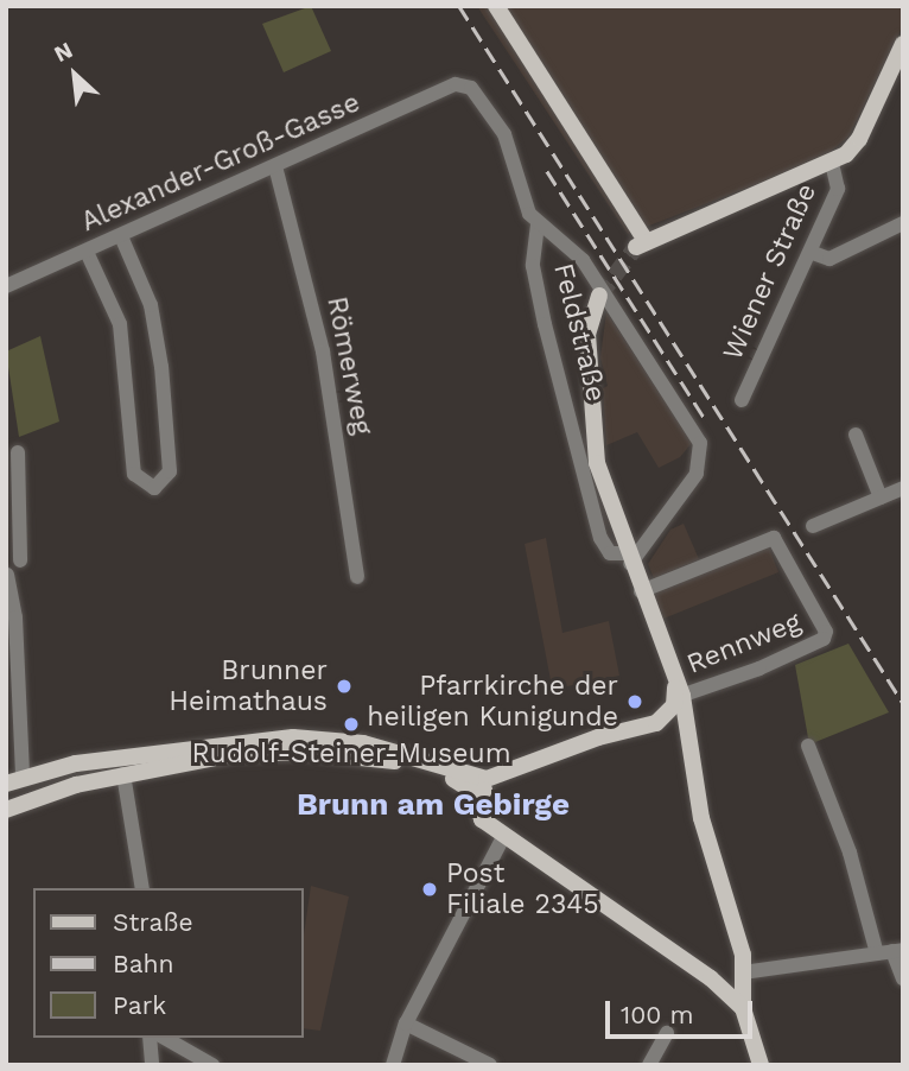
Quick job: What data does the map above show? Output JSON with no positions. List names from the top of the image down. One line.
{"streets":{"main road":["Wiener Straße"],"street":["Alexander-Groß-Gasse","Feldstraße","Römerweg","Rennweg"]},"crossings":[["Alexander-Groß-Gasse","Feldstraße"],["Alexander-Groß-Gasse","Römerweg"]],"districts":["Brunn am Gebirge"],"places":["Brunner Heimathaus","Pfarrkirche der heiligen Kunigunde","Rudolf-Steiner-Museum","Post Filiale 2345"],"legend":["Straße","Bahn","Park"],"scale_bar":"100 m","north":"top left"}
